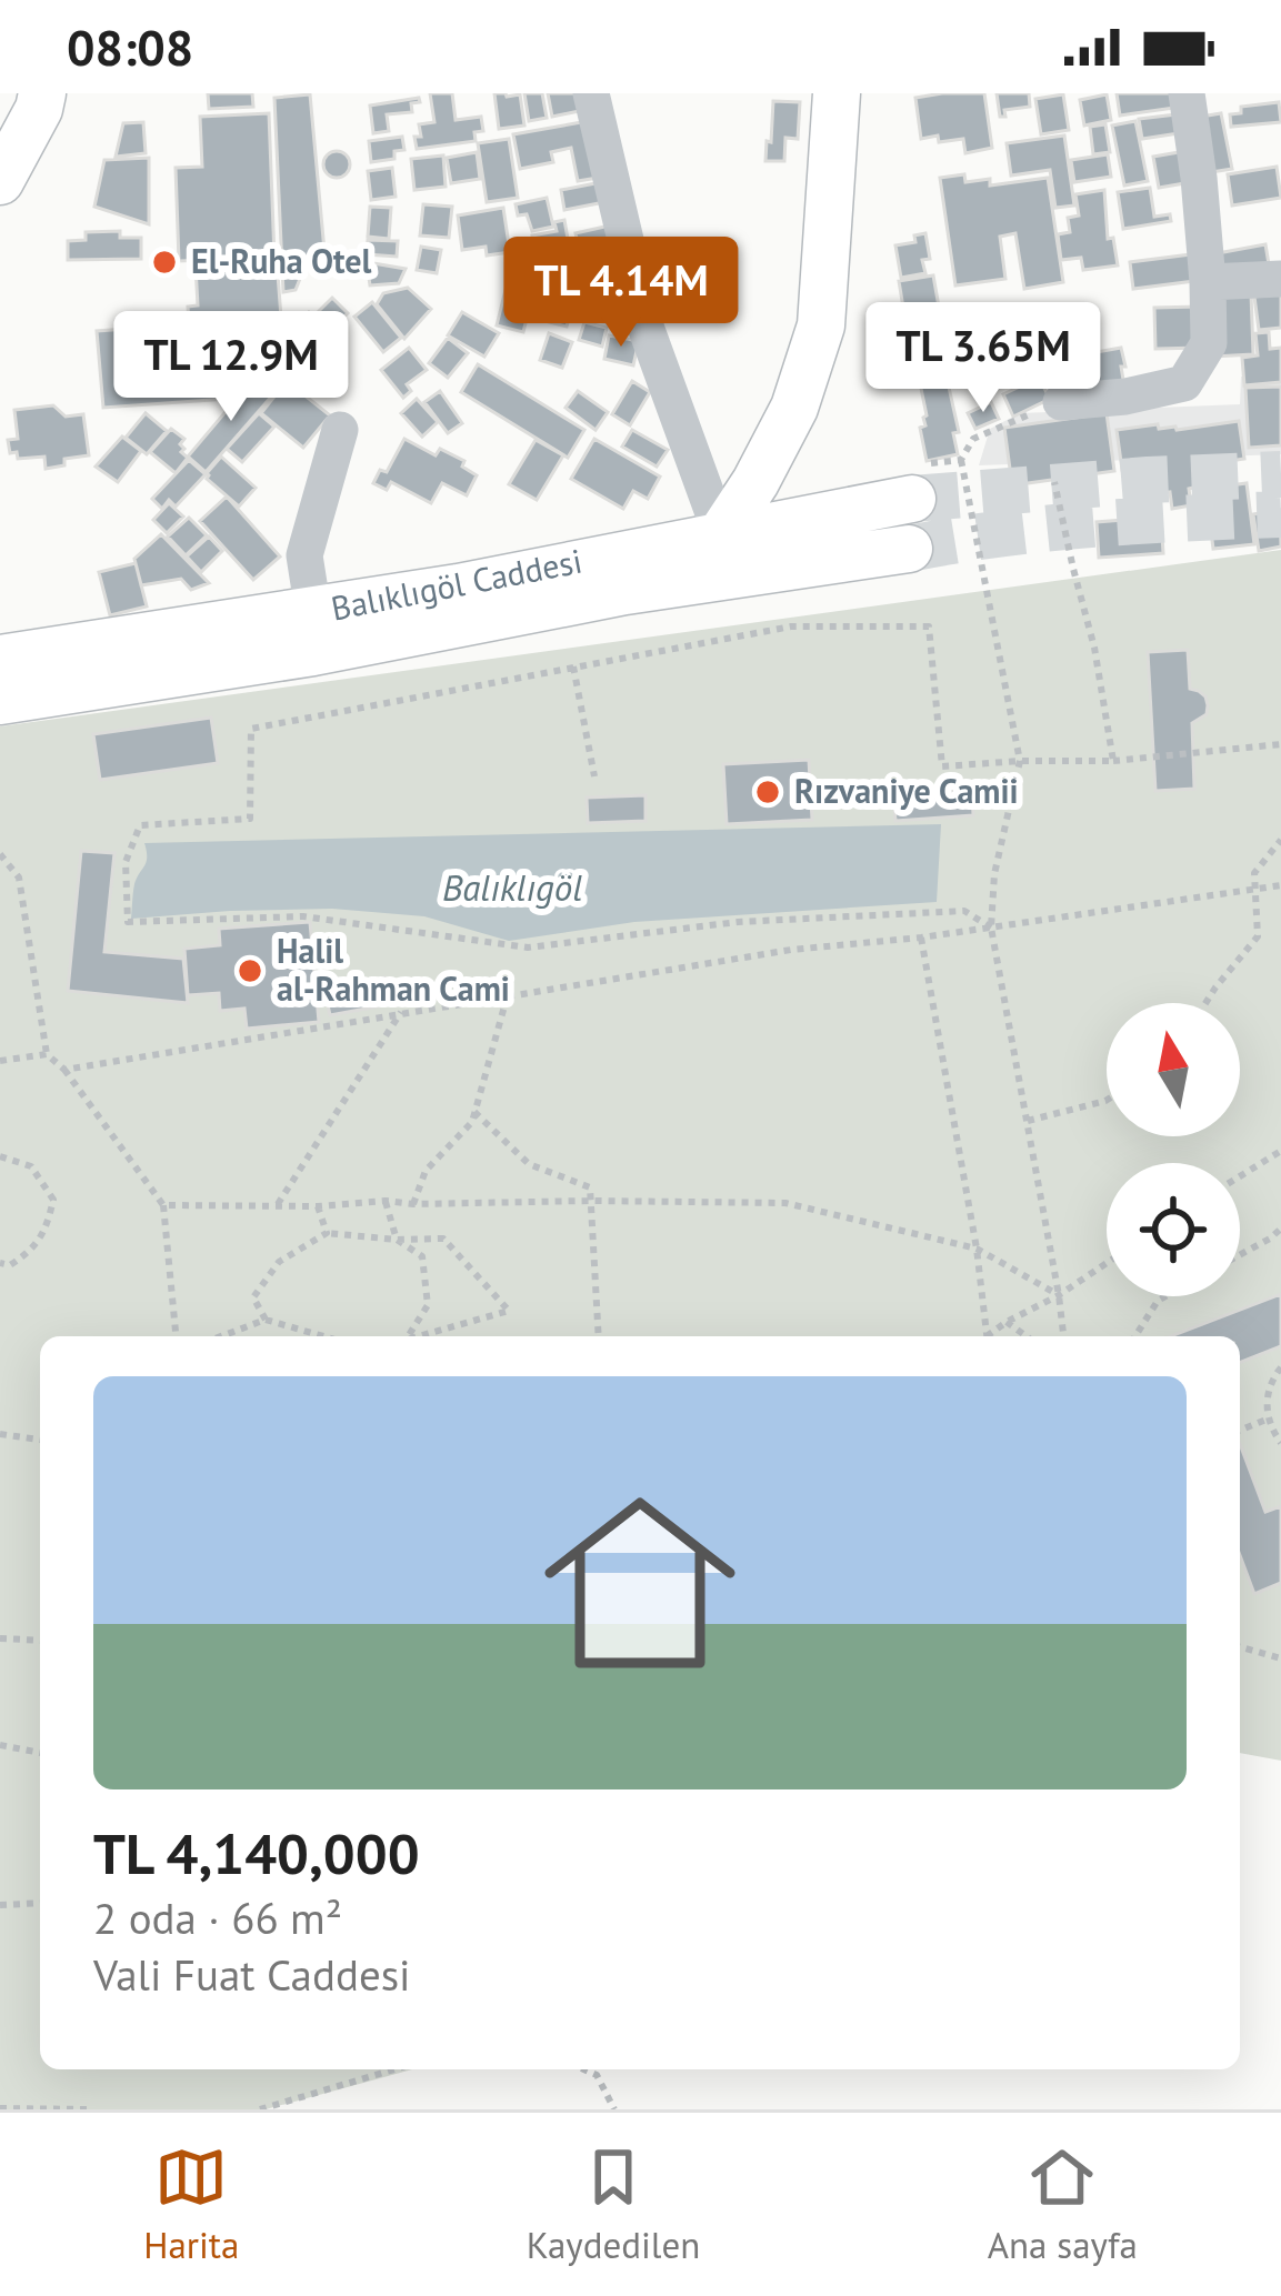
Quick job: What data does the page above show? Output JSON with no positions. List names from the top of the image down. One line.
{"streets":{"main road":["Balıklıgöl Caddesi"]},"water":["Balıklıgöl"],"places":["El-Ruha Otel","Rızvaniye Camii","Halil al-Rahman Cami"],"north":"top","page":{"status":"08:08","price":["TL 4.14M","TL 3.65M","TL 12.9M"],"list":[{"name":"TL 4,140,000","note":"2 oda · 66 m² · Vali Fuat Caddesi"}],"tabs":["Harita","Kaydedilen","Ana sayfa"]}}
